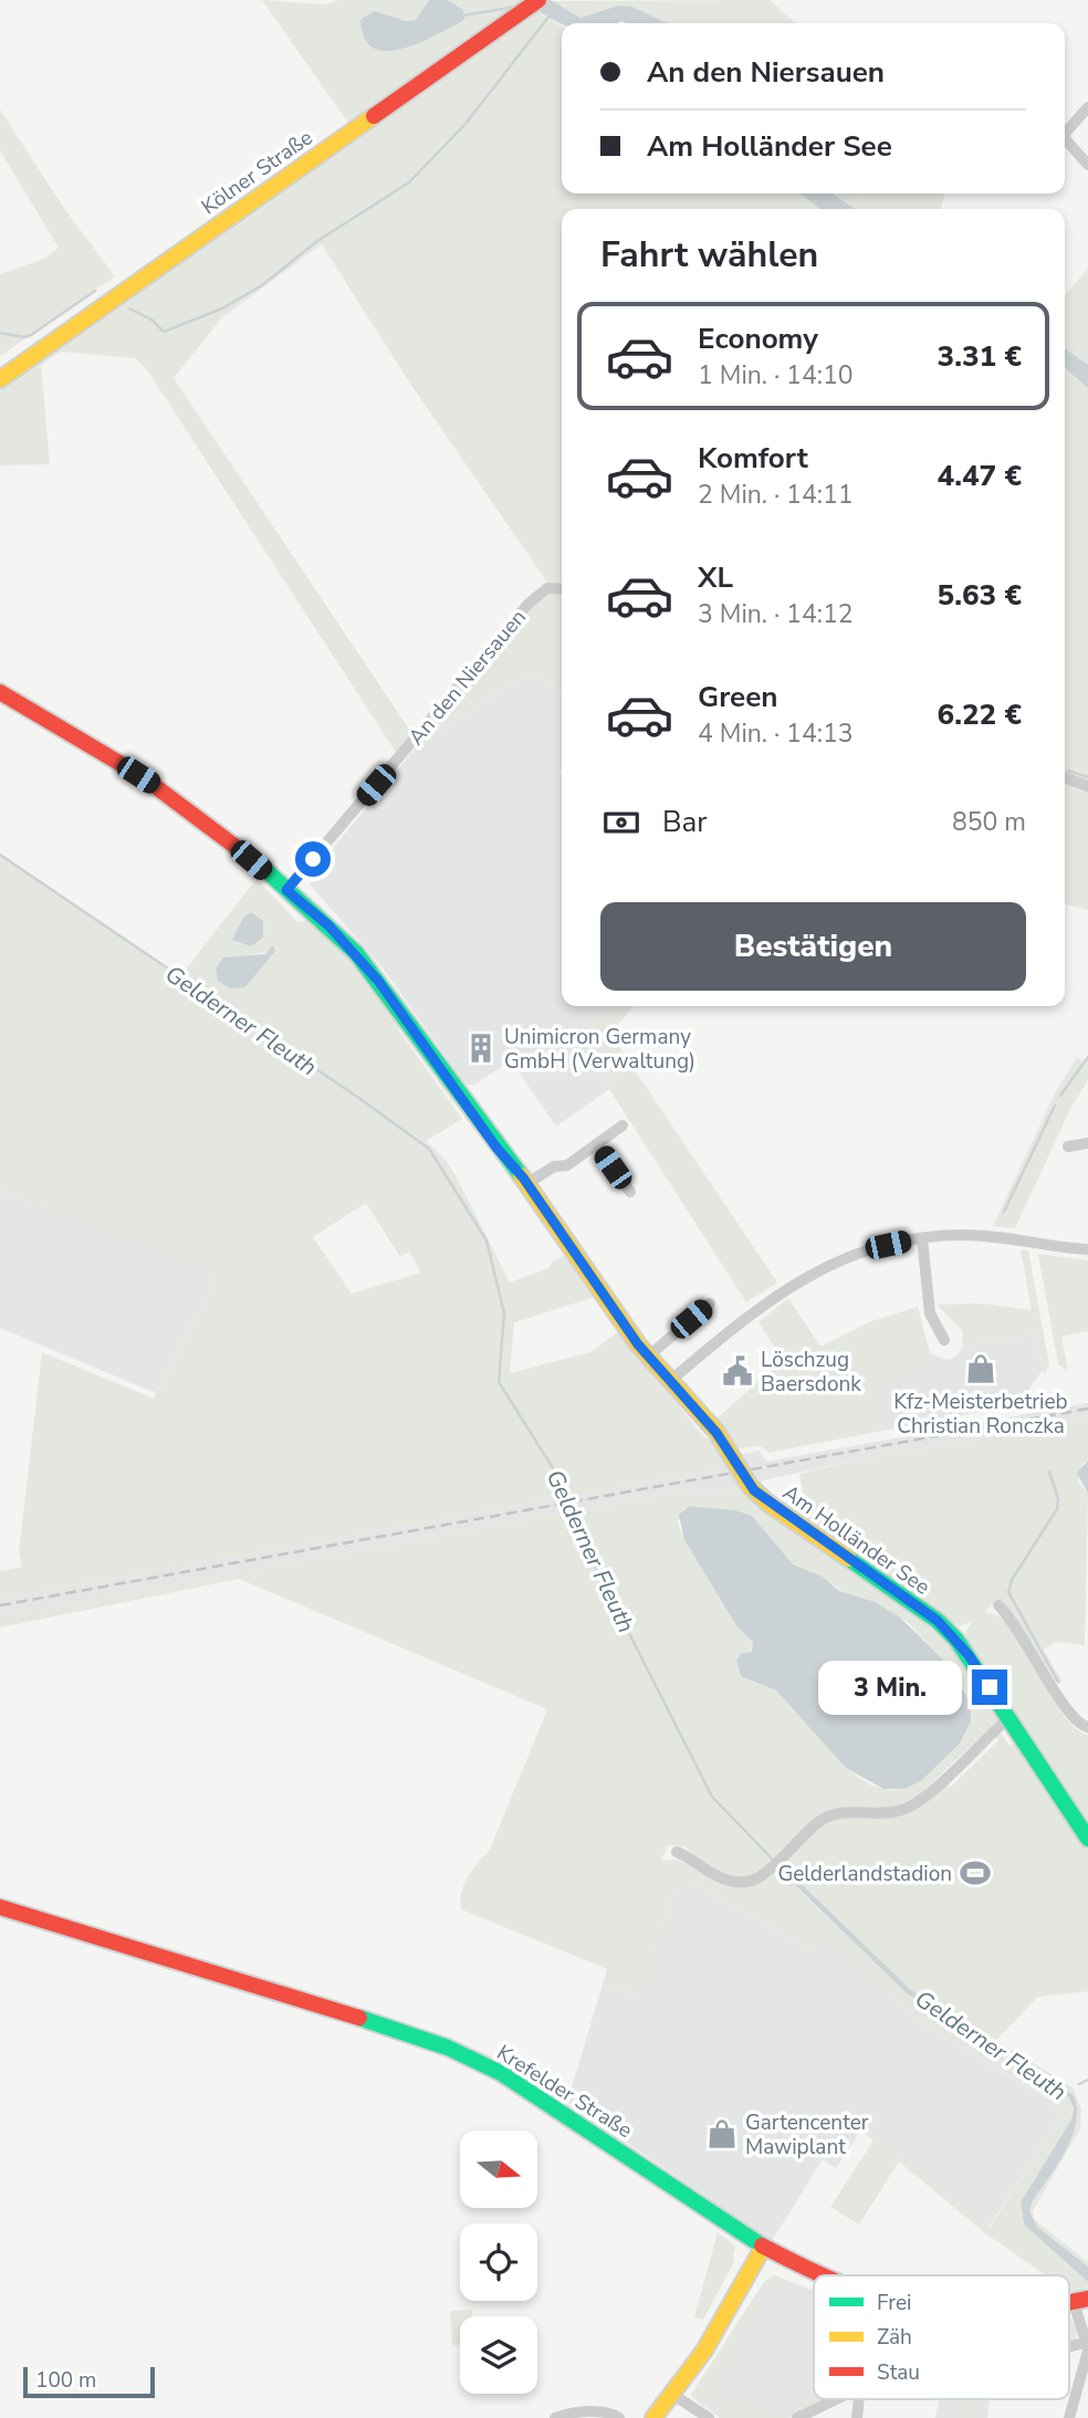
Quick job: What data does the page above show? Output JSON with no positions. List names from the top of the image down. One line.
{"streets":{"main road":["Kölner Straße","Am Holländer See","Krefelder Straße"],"street":["An den Niersauen"]},"crossings":[["An den Niersauen","Am Holländer See"]],"water":["Gelderner Fleuth"],"places":{"building":["Unimicron Germany GmbH (Verwaltung)"],"shop":["Kfz-Meisterbetrieb Christian Ronczka","Gartencenter Mawiplant"],"public building":["Löschzug Baersdonk"],"sports":["Gelderlandstadion"]},"legend":["Frei","Zäh","Stau"],"scale_bar":"100 m","north":"right","page":{"banner":["An den Niersauen","Am Holländer See"],"heading":"Fahrt wählen","list":[{"name":"Economy","note":"1 Min. · 14:10","value":"3.31 €"},{"name":"Komfort","note":"2 Min. · 14:11","value":"4.47 €"},{"name":"XL","note":"3 Min. · 14:12","value":"5.63 €"},{"name":"Green","note":"4 Min. · 14:13","value":"6.22 €"}],"pay":["Bar","850 m"],"buttons":"Bestätigen","bubble":"3 Min.","scale":"100 m"}}
